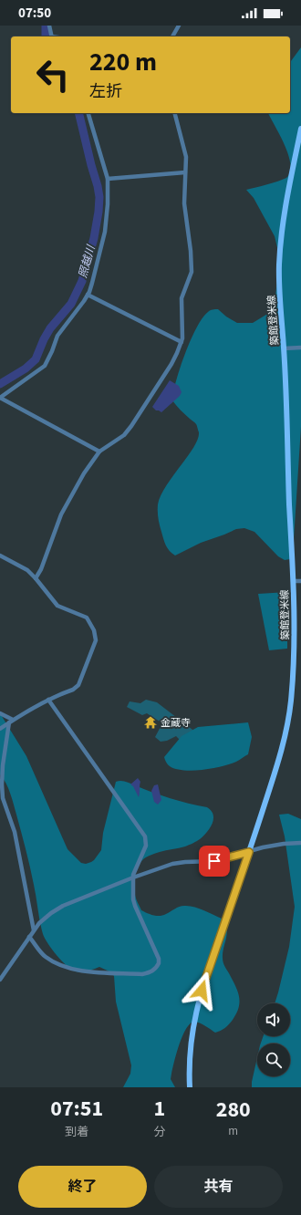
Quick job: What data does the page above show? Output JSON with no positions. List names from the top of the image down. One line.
{"streets":{"main road":["築館登米線"]},"water":["照越川"],"places":{"temple":["金蔵寺"]},"page":{"status":"07:50","turn":["220 m","左折"],"eta":["07:51","到着","1","分","280","m"],"buttons":["終了","共有"]}}
